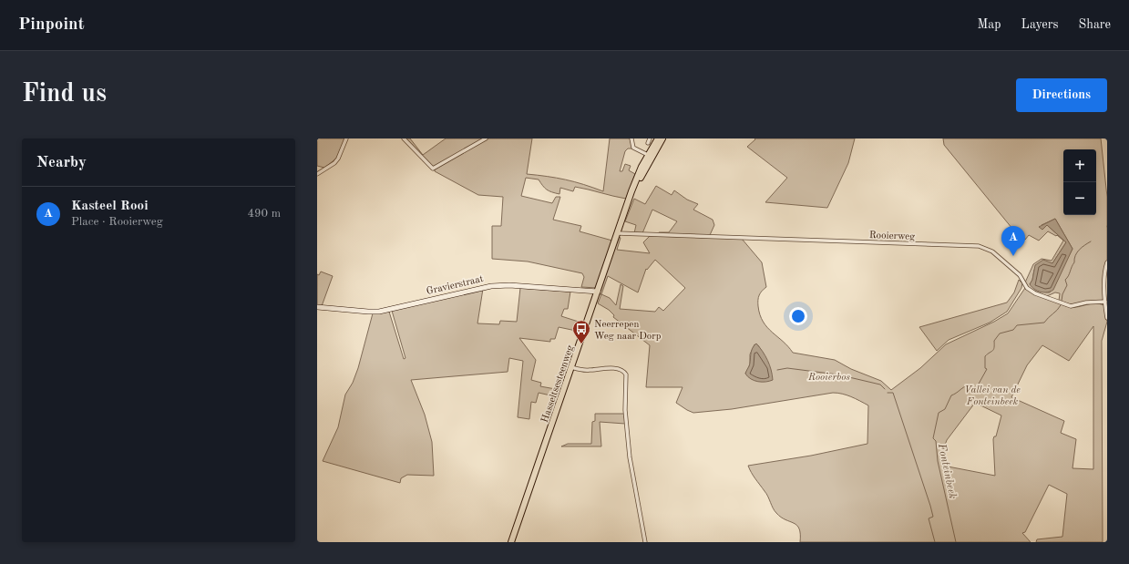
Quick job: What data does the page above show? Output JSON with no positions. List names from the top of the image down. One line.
{"streets":{"main road":["Hasseltsesteenweg"],"street":["Rooierweg","Gravierstraat"]},"crossings":[["Rooierweg","Hasseltsesteenweg"],["Gravierstraat","Hasseltsesteenweg"]],"water":["Fonteinbeek"],"parks":["Rooierbos","Vallei van de Fonteinbeek"],"places":{"bus stop":["Neerrepen Weg naar Dorp"]},"page":{"header":"Pinpoint","nav":["Map","Layers","Share"],"buttons":"Directions","title":"Find us","heading":"Nearby","map_buttons":["+","−"],"list":[{"mark":"A","name":"Kasteel Rooi","note":"Place · Rooierweg","value":"490 m"}],"pins":"A"}}
